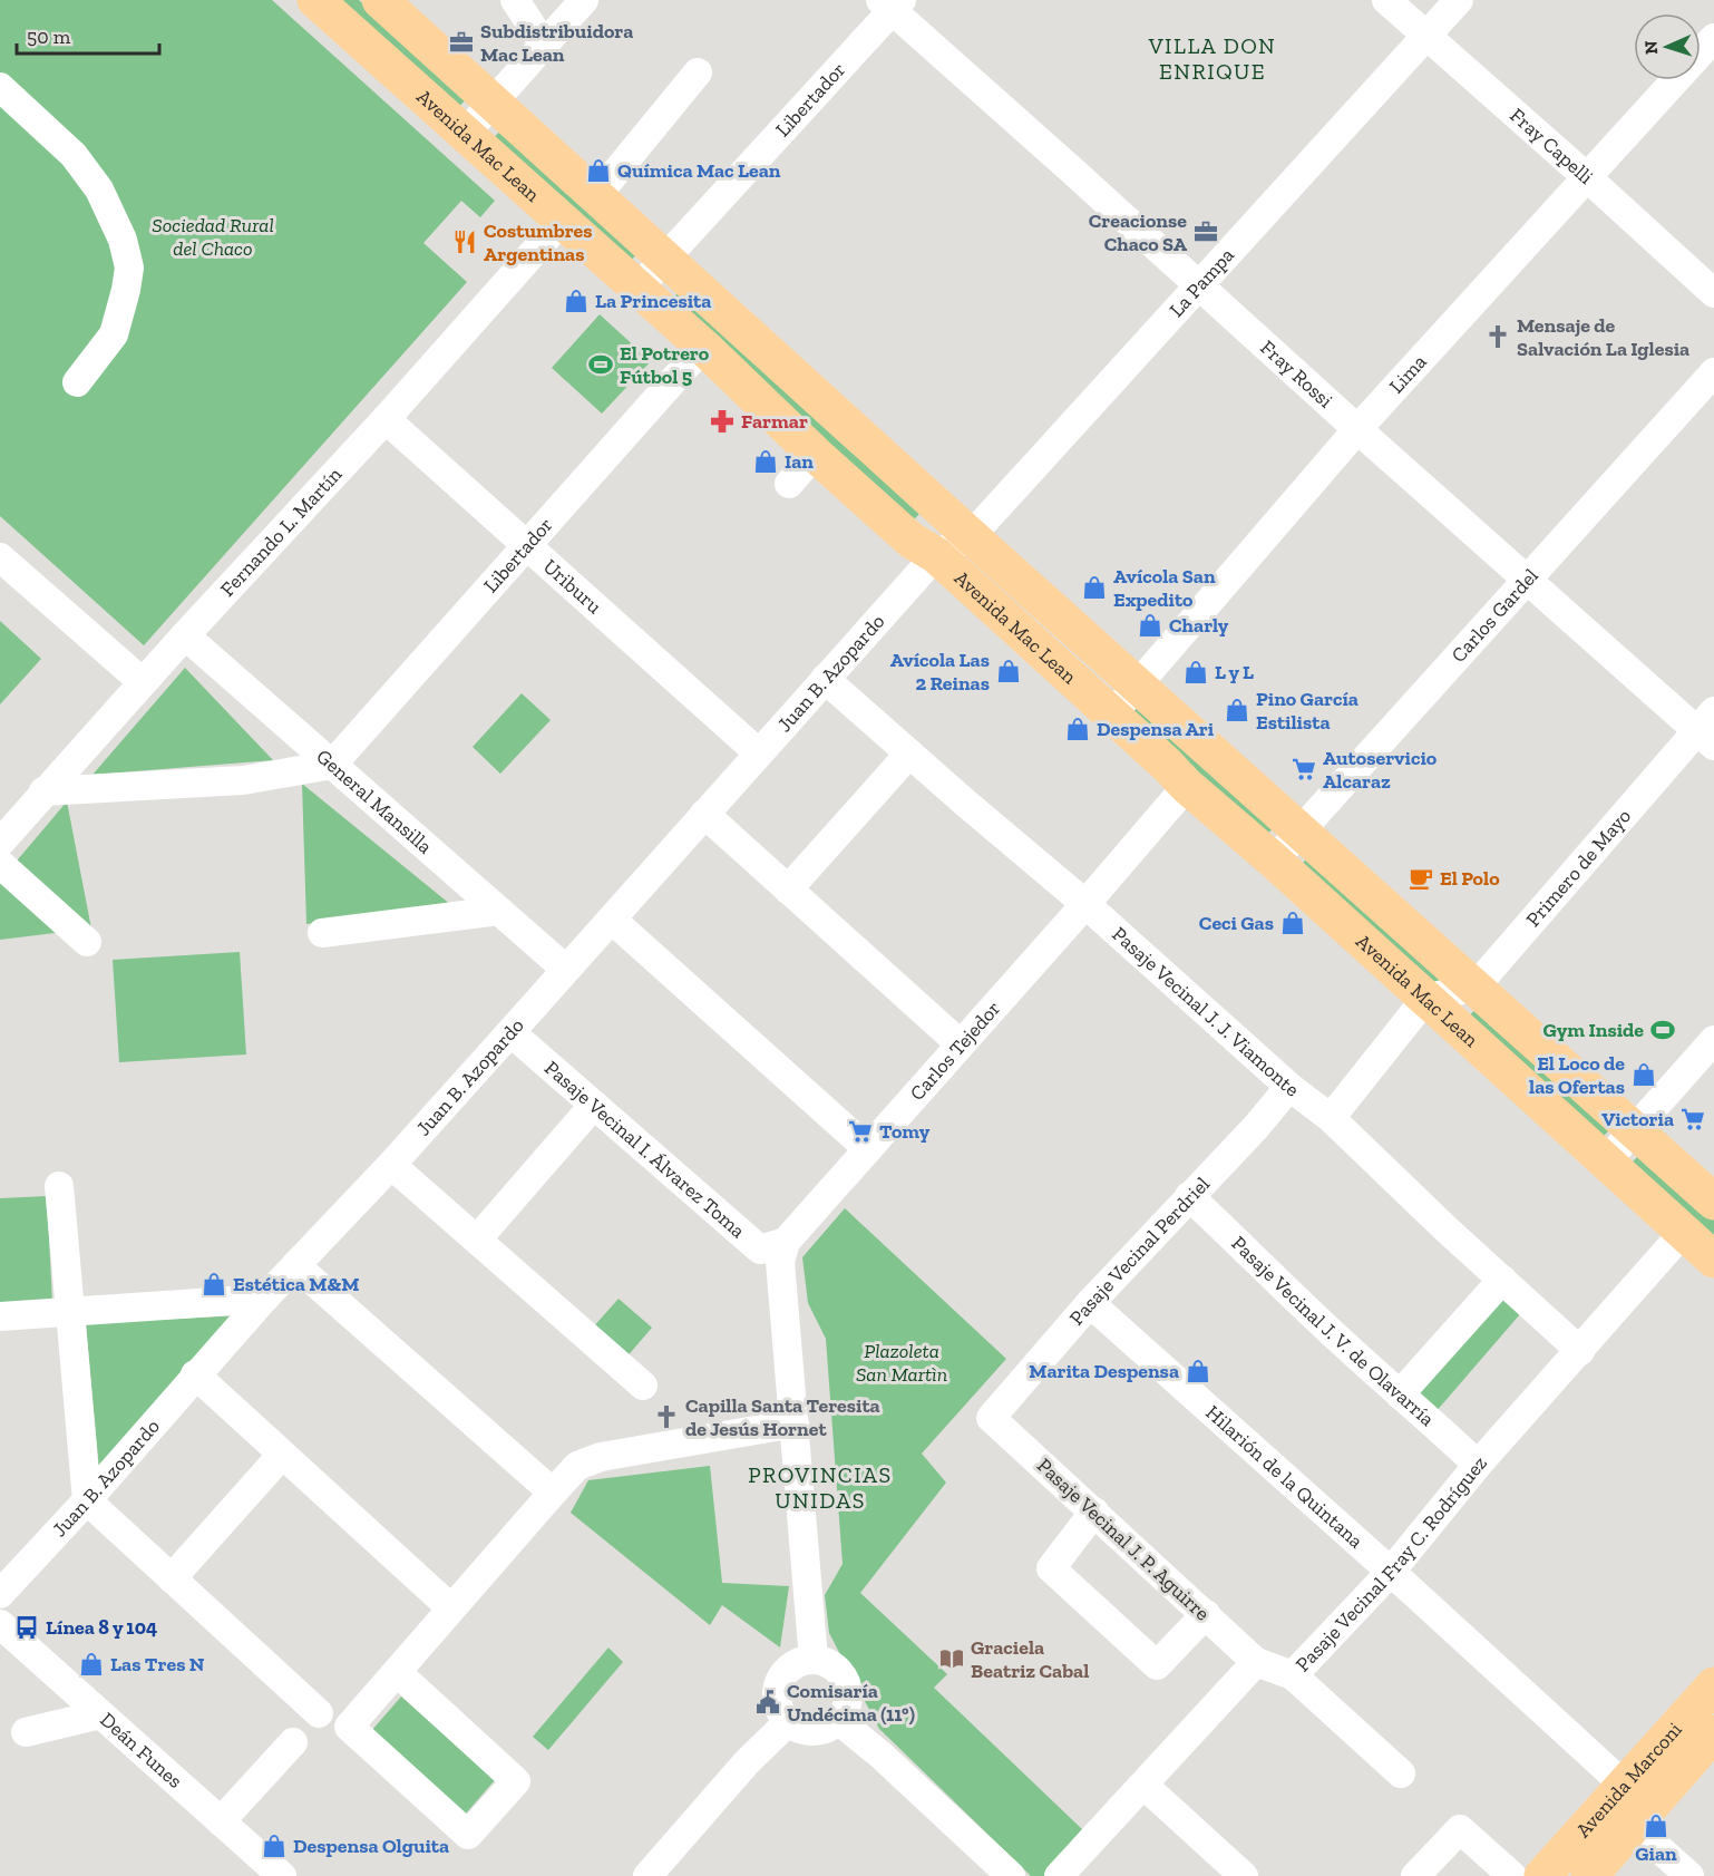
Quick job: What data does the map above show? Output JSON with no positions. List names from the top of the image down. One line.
{"streets":{"main road":["Avenida Mac Lean","Avenida Marconi"],"street":["Libertador","Fray Capelli","La Pampa","Fray Rossi","Lima","Fernando L. Martín","Uriburu","Carlos Gardel","Juan B. Azopardo","General Mansilla","Primero de Mayo","Pasaje Vecinal J. J. Viamonte","Carlos Tejedor","Pasaje Vecinal I. Álvarez Toma","Pasaje Vecinal Perdriel","Pasaje Vecinal J. V. de Olavarría","Hilarión de la Quintana","Pasaje Vecinal J. P. Aguirre","Pasaje Vecinal Fray C. Rodríguez","Deán Funes"]},"crossings":[["Libertador","Avenida Mac Lean"],["Libertador","Fray Rossi"],["Libertador","Uriburu"],["Libertador","General Mansilla"],["Avenida Mac Lean","La Pampa"],["Avenida Mac Lean","Lima"],["Avenida Mac Lean","Fernando L. Martín"],["Avenida Mac Lean","Carlos Gardel"],["Avenida Mac Lean","Juan B. Azopardo"],["Avenida Mac Lean","Primero de Mayo"],["Avenida Mac Lean","Carlos Tejedor"],["Avenida Mac Lean","Pasaje Vecinal Fray C. Rodríguez"],["Fray Capelli","La Pampa"],["Fray Capelli","Lima"],["La Pampa","Fray Rossi"],["La Pampa","Juan B. Azopardo"],["Fray Rossi","Lima"],["Fray Rossi","Carlos Gardel"],["Fray Rossi","Primero de Mayo"],["Fernando L. Martín","Uriburu"],["Fernando L. Martín","General Mansilla"],["Uriburu","Juan B. Azopardo"],["Juan B. Azopardo","General Mansilla"],["Juan B. Azopardo","Pasaje Vecinal J. J. Viamonte"],["Juan B. Azopardo","Pasaje Vecinal I. Álvarez Toma"],["Pasaje Vecinal J. J. Viamonte","Carlos Tejedor"],["Pasaje Vecinal J. J. Viamonte","Pasaje Vecinal Perdriel"],["Pasaje Vecinal J. J. Viamonte","Pasaje Vecinal Fray C. Rodríguez"],["Carlos Tejedor","Pasaje Vecinal I. Álvarez Toma"],["Pasaje Vecinal Perdriel","Pasaje Vecinal J. V. de Olavarría"],["Pasaje Vecinal Perdriel","Hilarión de la Quintana"],["Pasaje Vecinal Perdriel","Pasaje Vecinal J. P. Aguirre"],["Pasaje Vecinal J. V. de Olavarría","Pasaje Vecinal Fray C. Rodríguez"],["Hilarión de la Quintana","Pasaje Vecinal Fray C. Rodríguez"],["Hilarión de la Quintana","Avenida Marconi"],["Pasaje Vecinal J. P. Aguirre","Pasaje Vecinal Fray C. Rodríguez"]],"districts":["VILLA DON ENRIQUE","PROVINCIAS UNIDAS"],"parks":["Sociedad Rural del Chaco","Plazoleta San Martìn"],"places":{"office":["Subdistribuidora Mac Lean","Creacionse Chaco SA"],"shop":["Química Mac Lean","La Princesita","Ian","Avícola San Expedito","Charly","Avícola Las 2 Reinas","L y L","Pino García Estilista","Despensa Ari","Ceci Gas","El Loco de las Ofertas","Estética M&M","Marita Despensa","Las Tres N","Gian","Despensa Olguita"],"restaurant":["Costumbres Argentinas"],"church":["Mensaje de Salvación La Iglesia","Capilla Santa Teresita de Jesús Hornet"],"sports":["El Potrero Fútbol 5","Gym Inside"],"pharmacy":["Farmar"],"supermarket":["Autoservicio Alcaraz","Victoria","Tomy"],"cafe":["El Polo"],"bus stop":["Línea 8 y 104"],"library":["Graciela Beatriz Cabal"],"public building":["Comisaría Undécima (11°)"]},"scale_bar":"50 m","north":"left"}
